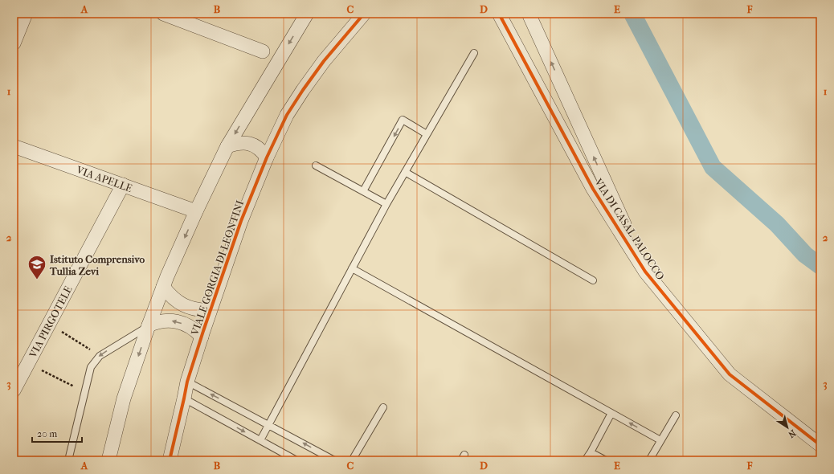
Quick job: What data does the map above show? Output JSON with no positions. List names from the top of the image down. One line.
{"streets":{"street":["VIA APELLE","VIA DI CASAL PALOCCO","VIALE GORGIA DI LEONTINI","VIA PIRGOTELE"]},"crossings":[["VIA APELLE","VIA PIRGOTELE"]],"places":{"school or university":["Istituto Comprensivo Tullia Zevi"]},"scale_bar":"20 m","north":"bottom right","grid":{"columns":["A","B","C","D","E","F"],"rows":["1","2","3"]}}
